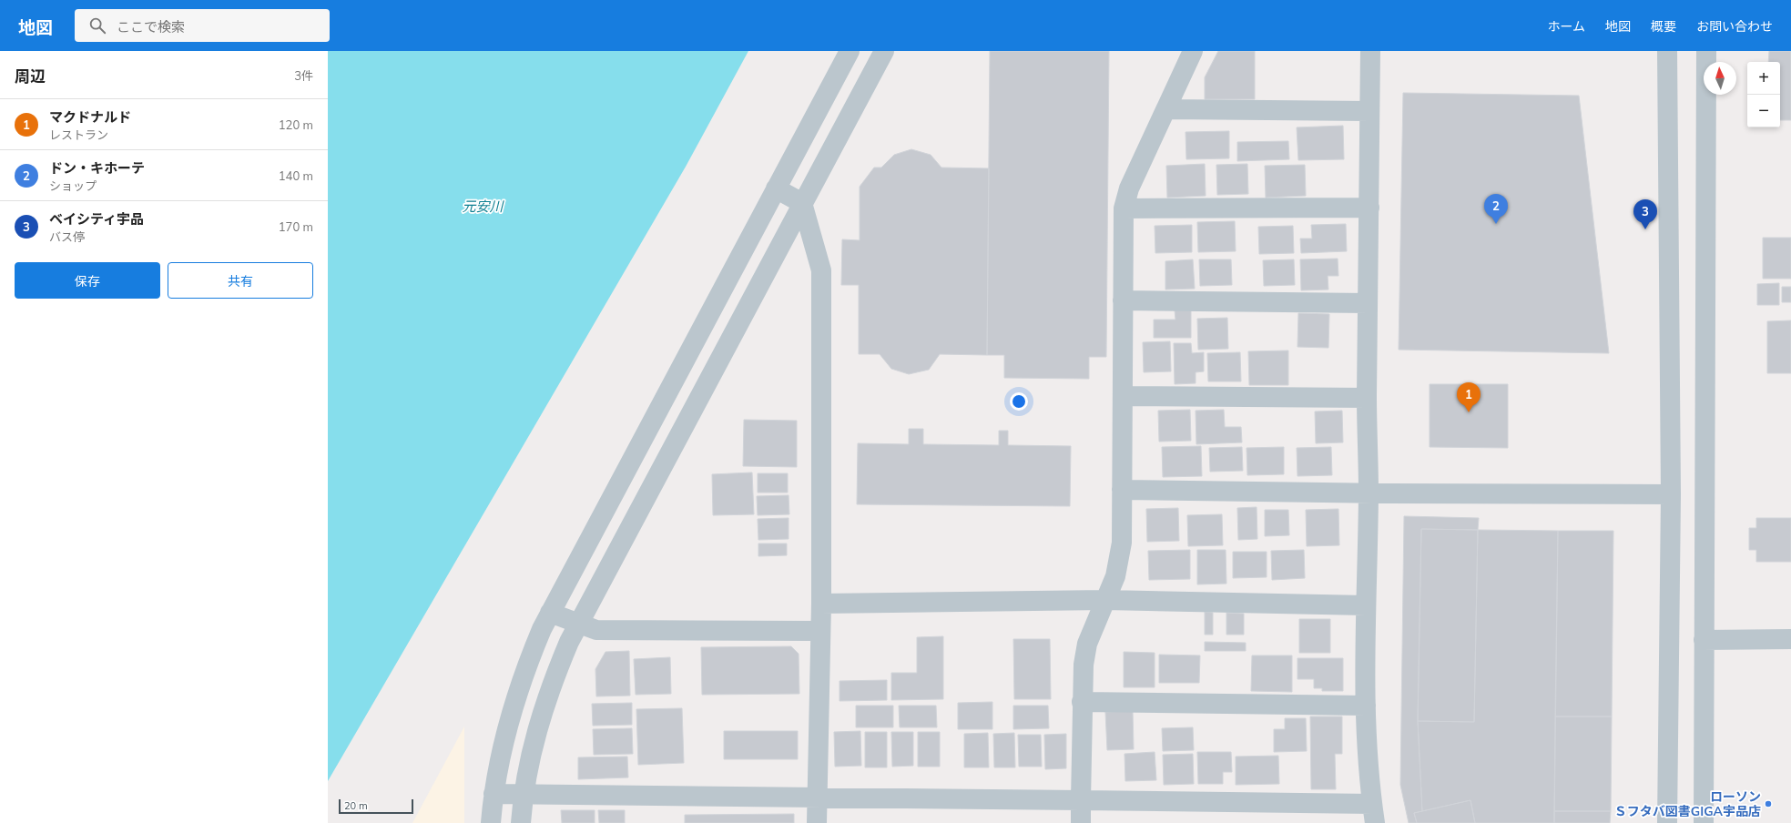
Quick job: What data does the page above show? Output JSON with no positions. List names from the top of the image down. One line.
{"water":["元安川"],"places":["ローソン Ｓフタバ図書GIGA宇品店"],"scale_bar":"20 m","north":"top","page":{"header":"地図","search":"ここで検索","nav":["ホーム","地図","概要","お問い合わせ"],"heading":["周辺","3件"],"map_buttons":["+","−"],"list":[{"mark":"1","name":"マクドナルド","note":"レストラン","value":"120 m"},{"mark":"2","name":"ドン・キホーテ","note":"ショップ","value":"140 m"},{"mark":"3","name":"ベイシティ宇品","note":"バス停","value":"170 m"}],"pins":["2","3","1"],"buttons":["保存","共有"],"scale":"20 m"}}
